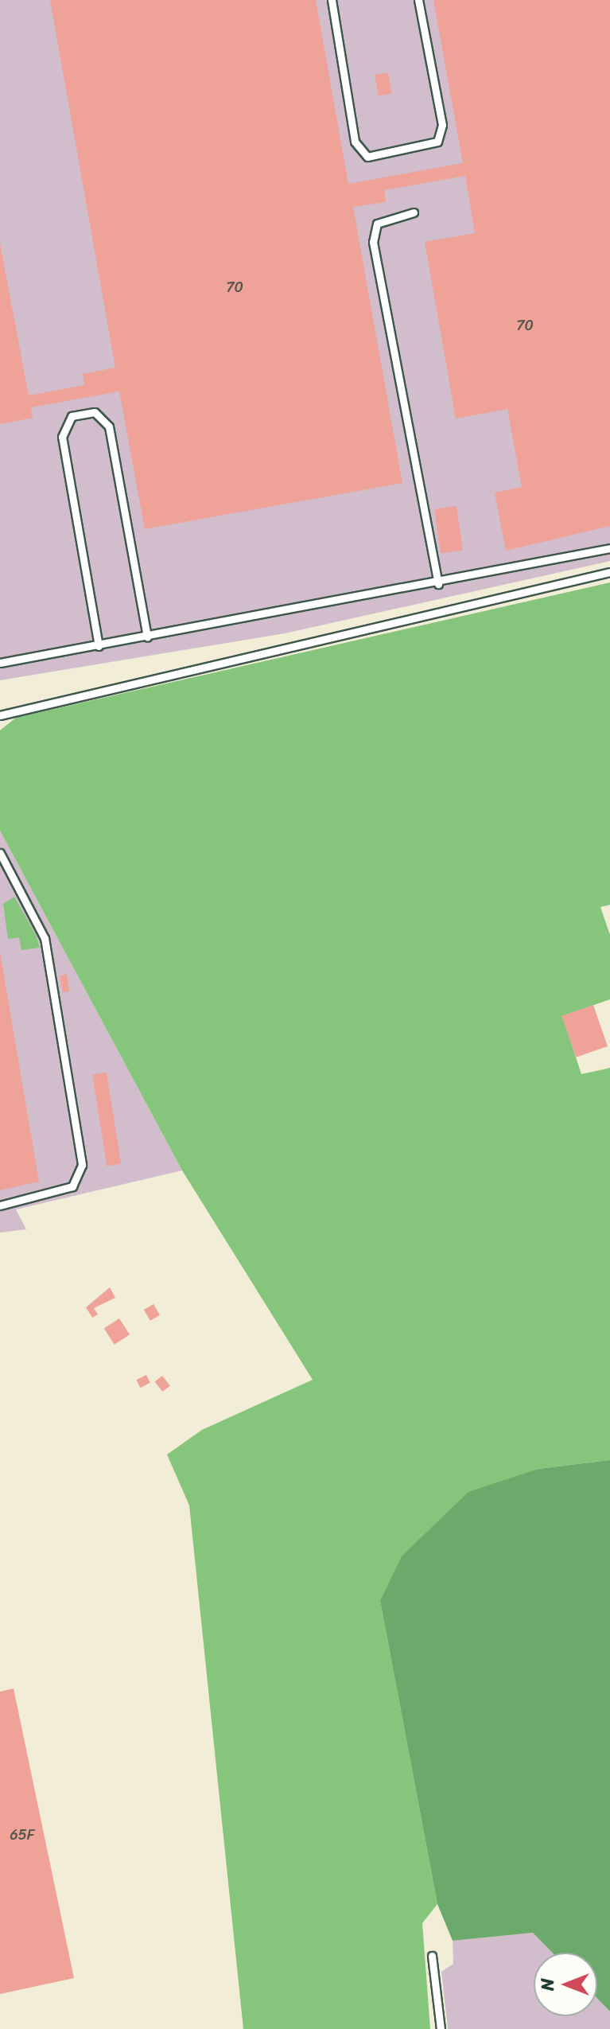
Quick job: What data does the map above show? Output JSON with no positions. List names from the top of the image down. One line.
{"house_numbers":["70","70","65F"],"north":"left"}
